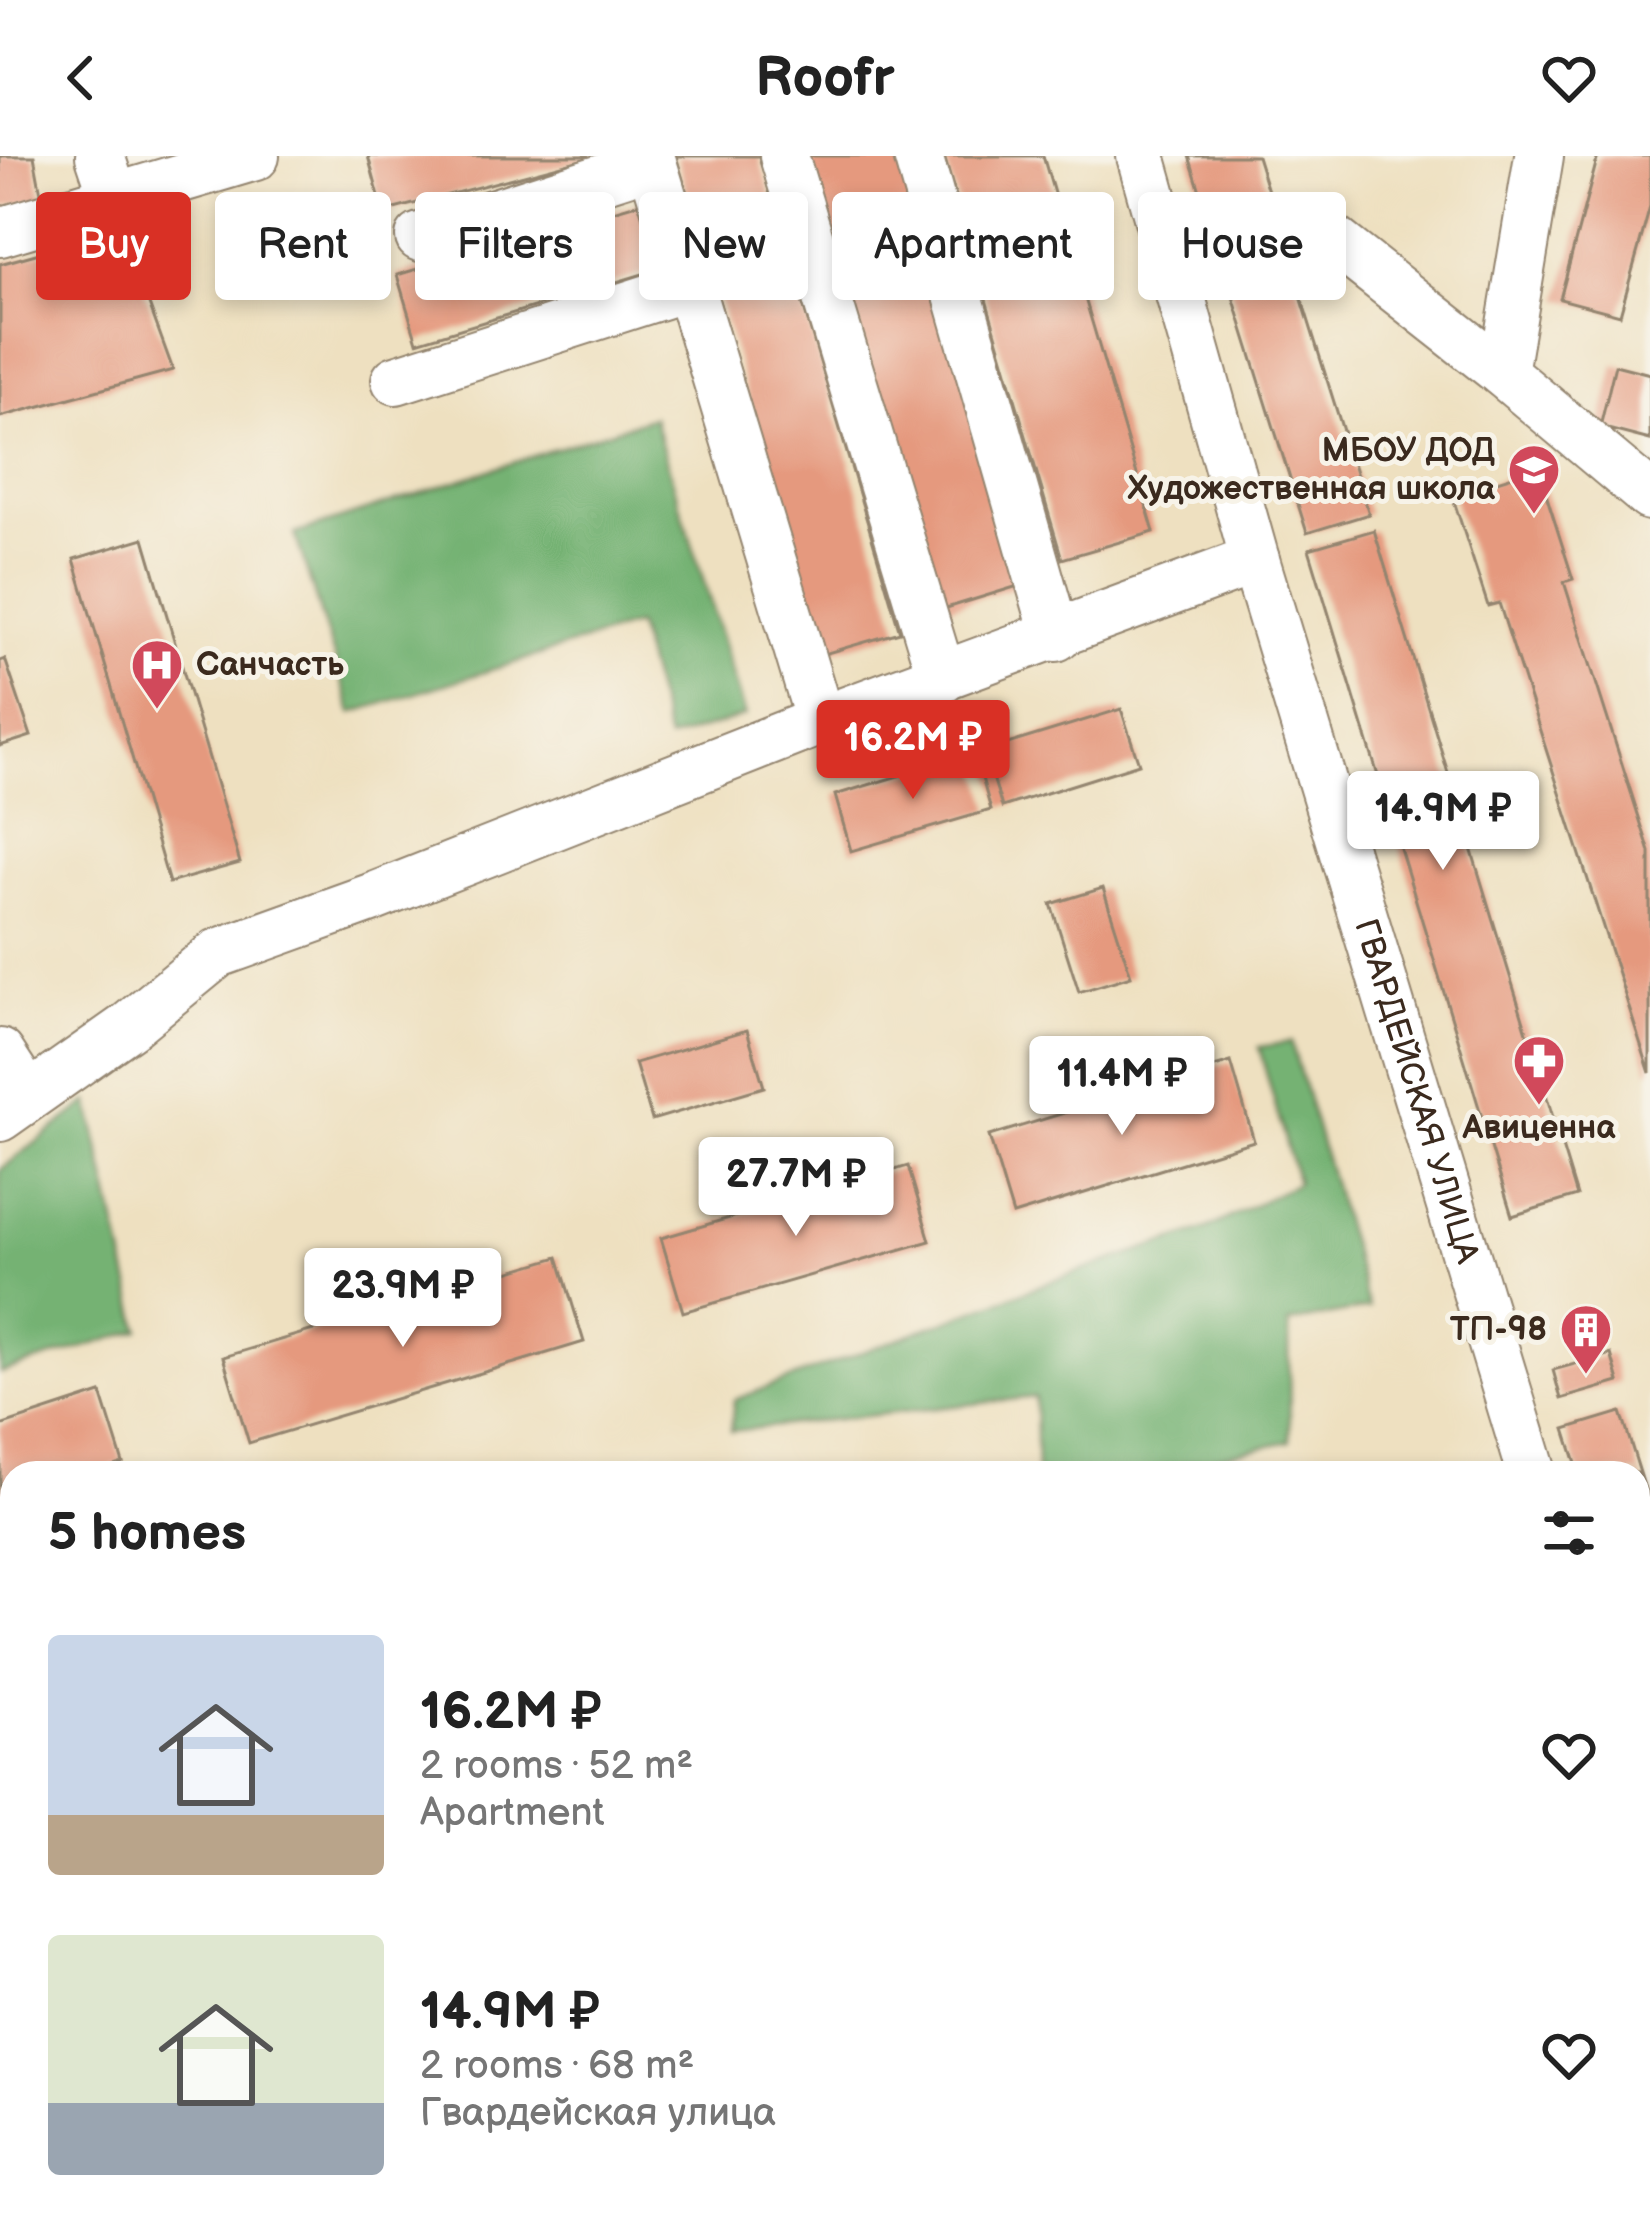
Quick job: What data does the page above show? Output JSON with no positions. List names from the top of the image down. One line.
{"streets":{"street":["ГВАРДЕЙСКАЯ УЛИЦА"]},"places":{"school or university":["МБОУ ДОД Художественная школа"],"hospital":["Cанчасть"],"pharmacy":["Авиценна"],"building":["ТП-98"]},"page":{"header":"Roofr","chip":["Buy","Rent","Filters","New","Apartment","House"],"price":["16.2M ₽","14.9M ₽","11.4M ₽","27.7M ₽","23.9M ₽"],"heading":"5 homes","list":[{"name":"16.2M ₽","note":"2 rooms · 52 m² · Apartment"},{"name":"14.9M ₽","note":"2 rooms · 68 m² · Гвардейская улица"}]}}
